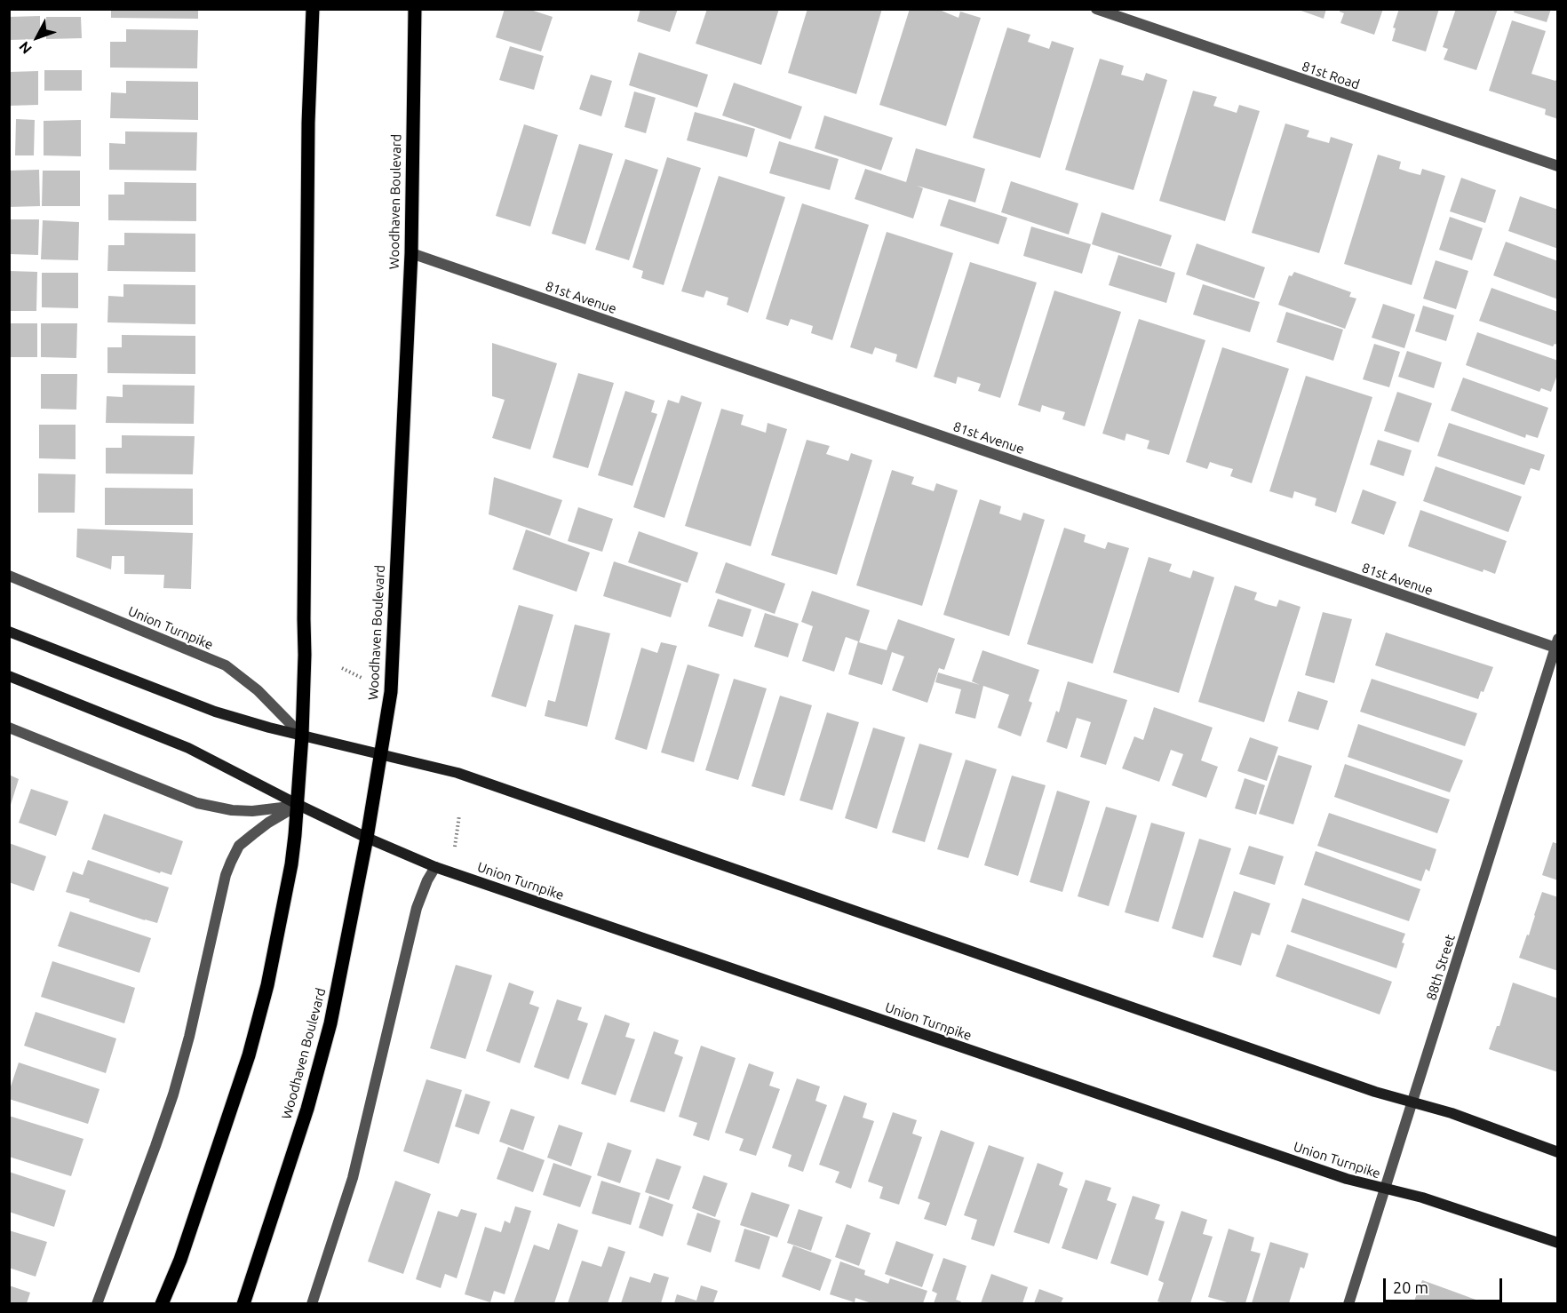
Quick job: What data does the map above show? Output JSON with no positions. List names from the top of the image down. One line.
{"streets":{"main road":["Woodhaven Boulevard","Union Turnpike"],"street":["81st Road","81st Avenue","88th Street"]},"crossings":[["Woodhaven Boulevard","81st Avenue"],["Woodhaven Boulevard","Union Turnpike"],["81st Avenue","88th Street"],["Union Turnpike","88th Street"]],"scale_bar":"20 m","north":"bottom left"}
